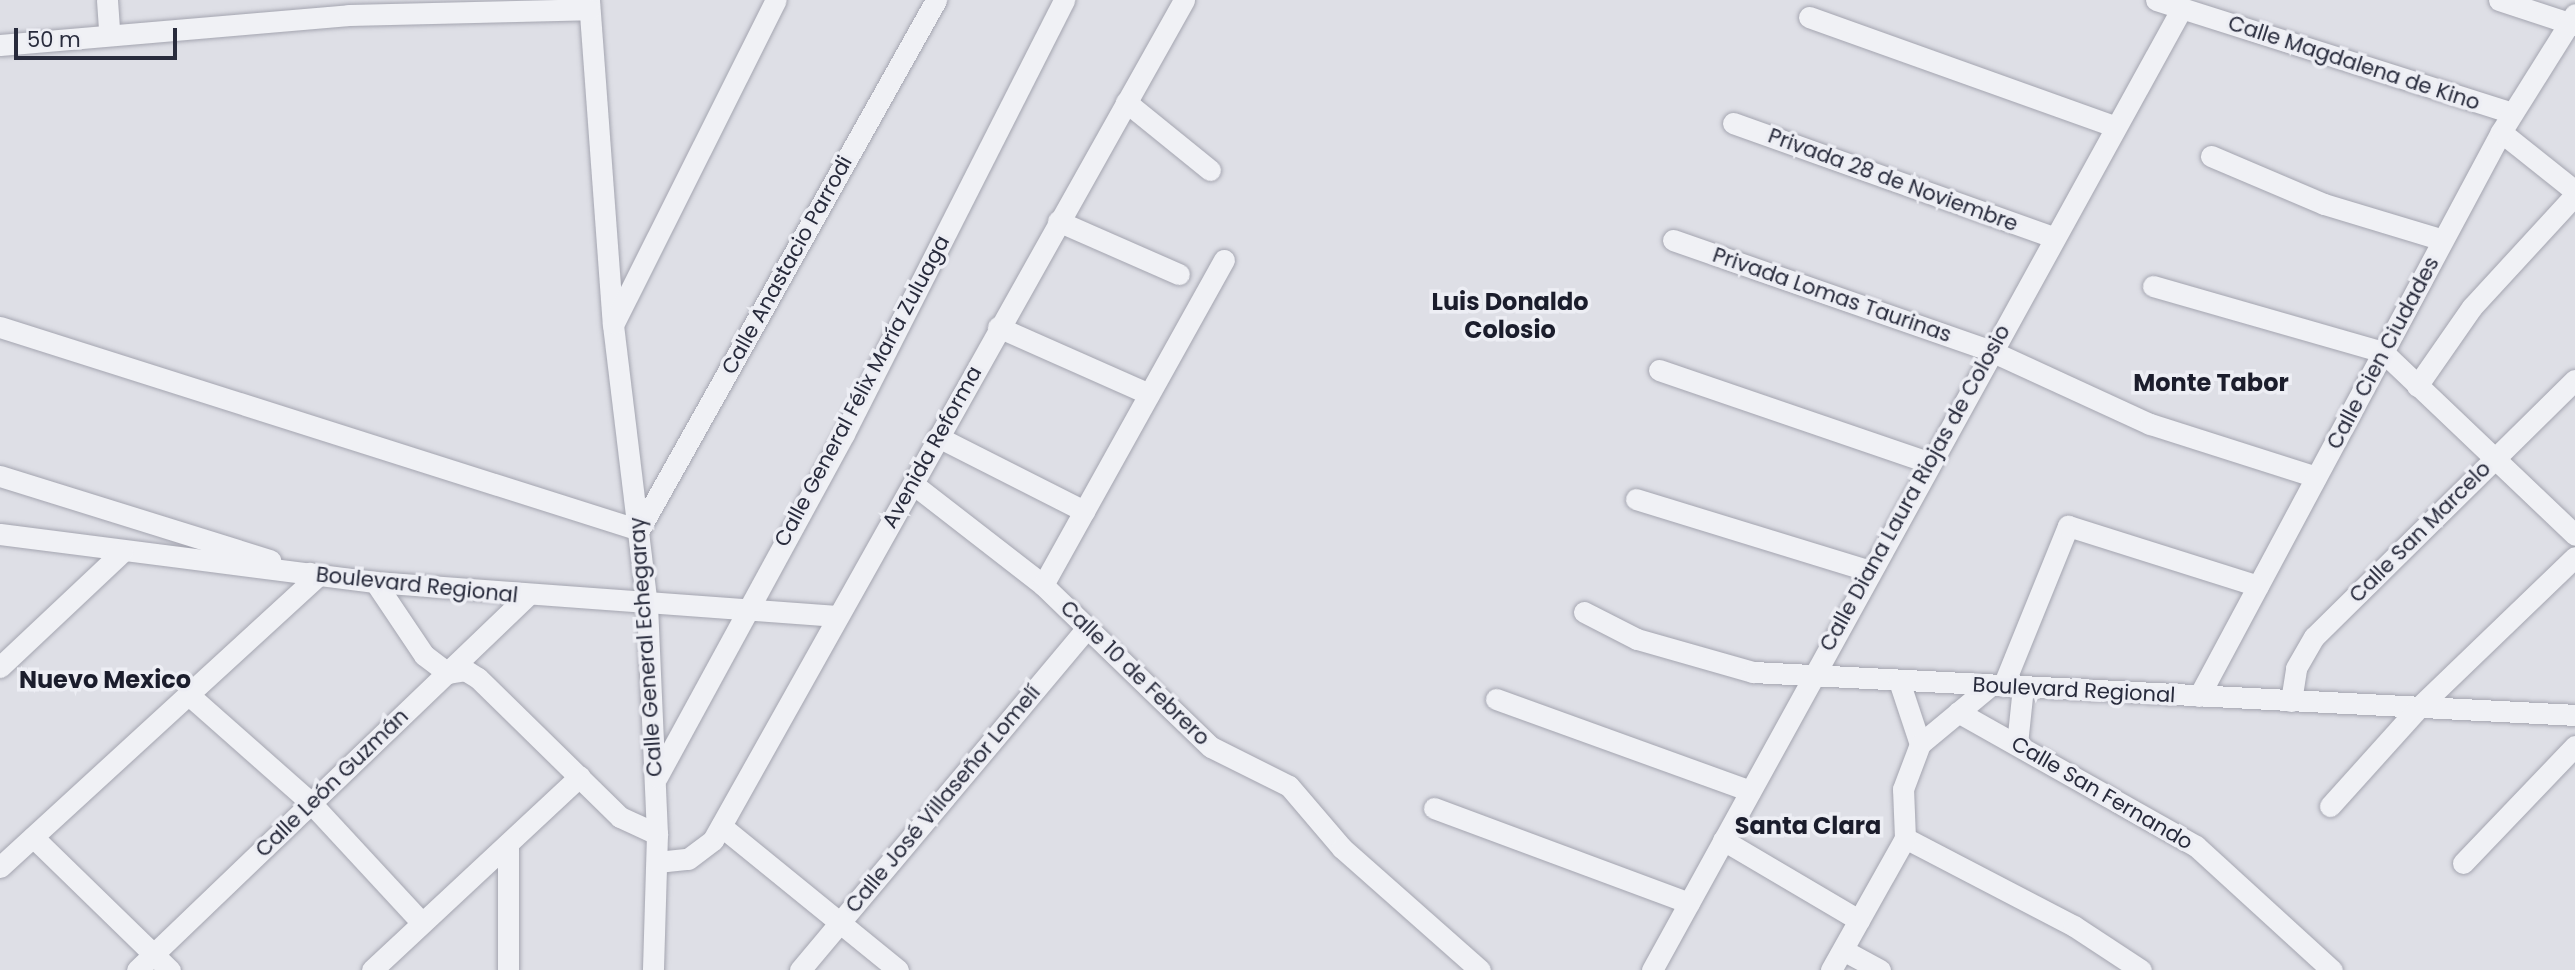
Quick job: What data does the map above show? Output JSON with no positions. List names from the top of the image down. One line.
{"streets":{"street":["Calle Magdalena de Kino","Privada 28 de Noviembre","Calle Anastacio Parrodi","Privada Lomas Taurinas","Calle Cien Ciudades","Calle General Félix María Zuluaga","Avenida Reforma","Calle Diana Laura Riojas de Colosio","Calle San Marcelo","Boulevard Regional","Calle General Echegaray","Calle 10 de Febrero","Calle León Guzmán","Calle San Fernando","Calle José Villaseñor Lomelí"]},"crossings":[["Calle Magdalena de Kino","Calle Cien Ciudades"],["Calle Magdalena de Kino","Calle Diana Laura Riojas de Colosio"],["Privada 28 de Noviembre","Calle Diana Laura Riojas de Colosio"],["Calle Anastacio Parrodi","Calle General Echegaray"],["Privada Lomas Taurinas","Calle Cien Ciudades"],["Privada Lomas Taurinas","Calle Diana Laura Riojas de Colosio"],["Calle Cien Ciudades","Boulevard Regional"],["Calle General Félix María Zuluaga","Boulevard Regional"],["Calle General Félix María Zuluaga","Calle General Echegaray"],["Avenida Reforma","Boulevard Regional"],["Avenida Reforma","Calle General Echegaray"],["Avenida Reforma","Calle 10 de Febrero"],["Calle Diana Laura Riojas de Colosio","Boulevard Regional"],["Calle San Marcelo","Boulevard Regional"],["Boulevard Regional","Calle General Echegaray"],["Boulevard Regional","Calle León Guzmán"],["Calle 10 de Febrero","Calle José Villaseñor Lomelí"]],"districts":["Luis Donaldo Colosio","Monte Tabor","Nuevo Mexico","Santa Clara"],"scale_bar":"50 m"}
